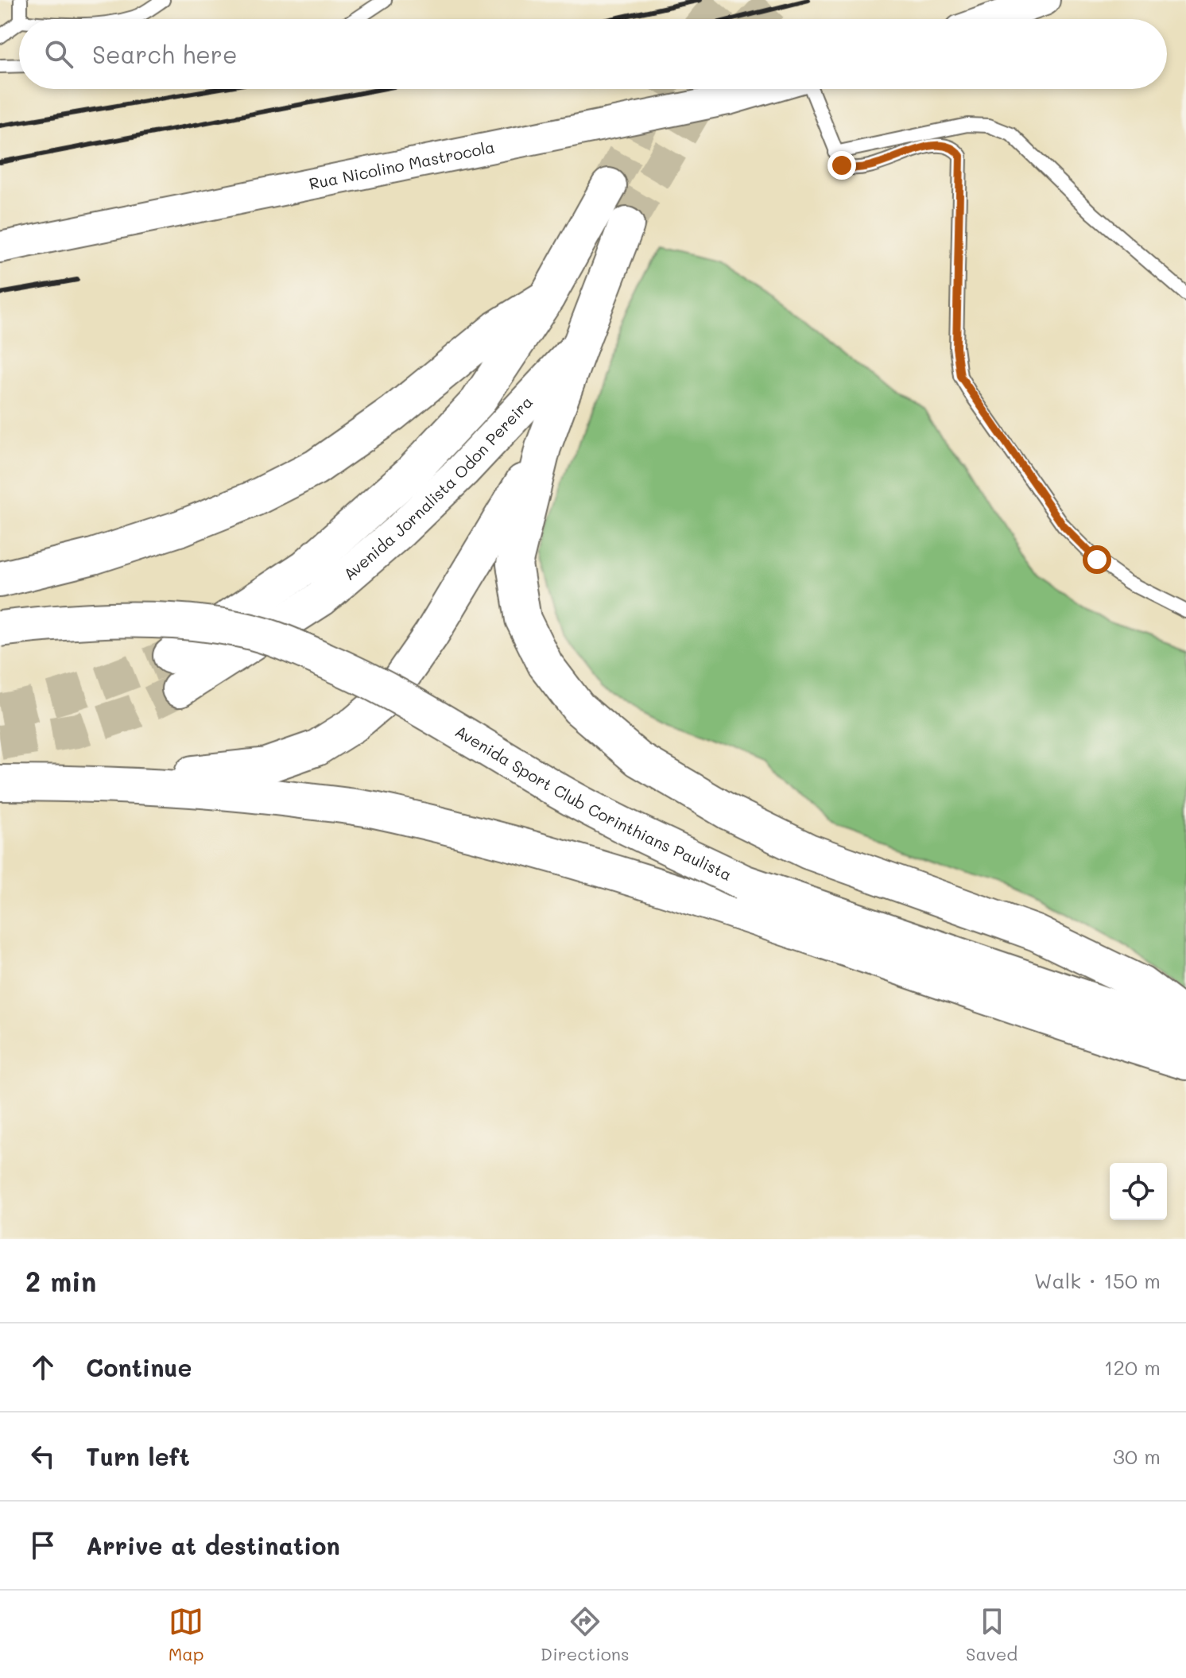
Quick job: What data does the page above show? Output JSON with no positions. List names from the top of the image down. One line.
{"streets":{"main road":["Avenida Jornalista Odon Pereira","Avenida Sport Club Corinthians Paulista"],"street":["Rua Nicolino Mastrocola"]},"page":{"search":"Search here","heading":["2 min","Walk · 150 m"],"list":[["Continue","120 m"],["Turn left","30 m"],"Arrive at destination"],"nav":["Map","Directions","Saved"]}}
